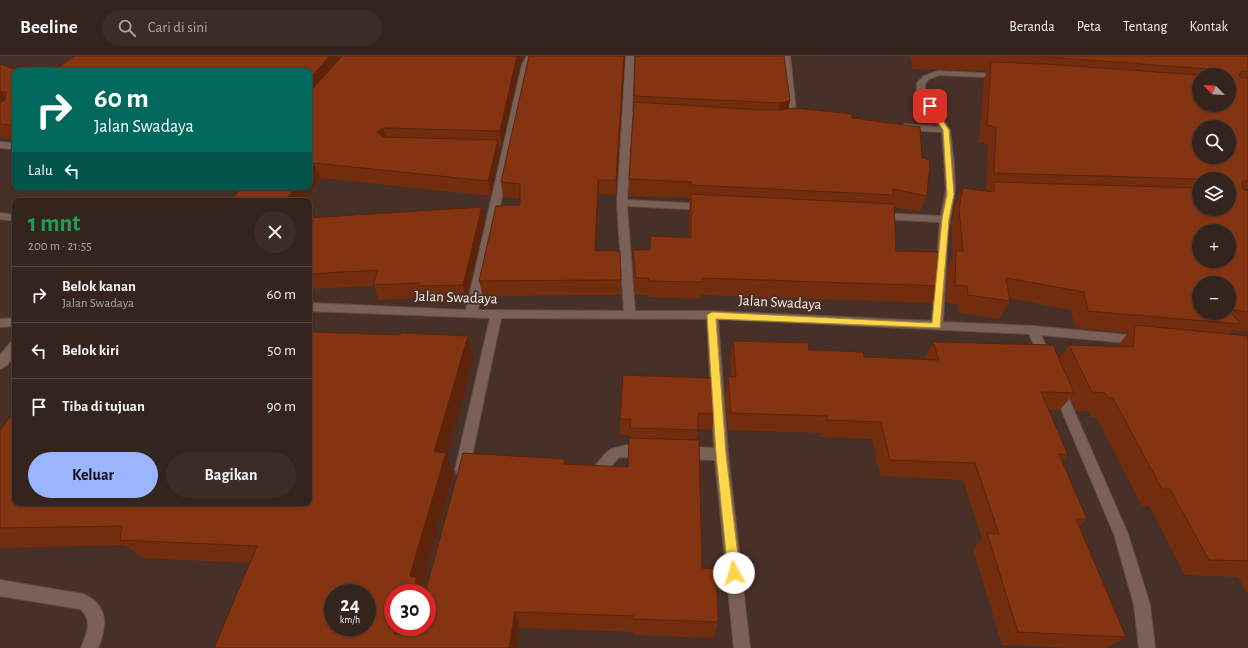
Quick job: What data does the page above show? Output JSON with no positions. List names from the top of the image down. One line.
{"streets":{"street":["Jalan Swadaya"]},"north":"top left","page":{"header":"Beeline","search":"Cari di sini","nav":["Beranda","Peta","Tentang","Kontak"],"map_buttons":["+","−"],"turn":["60 m","Jalan Swadaya"],"then":"Lalu","heading":["1 mnt","200 m · 21:55"],"list":[{"name":"Belok kanan","note":"Jalan Swadaya","value":"60 m"},{"name":"Belok kiri","value":"50 m"},{"name":"Tiba di tujuan","value":"90 m"}],"buttons":["Keluar","Bagikan"],"speed":"24 km/h","limit":"30"}}
